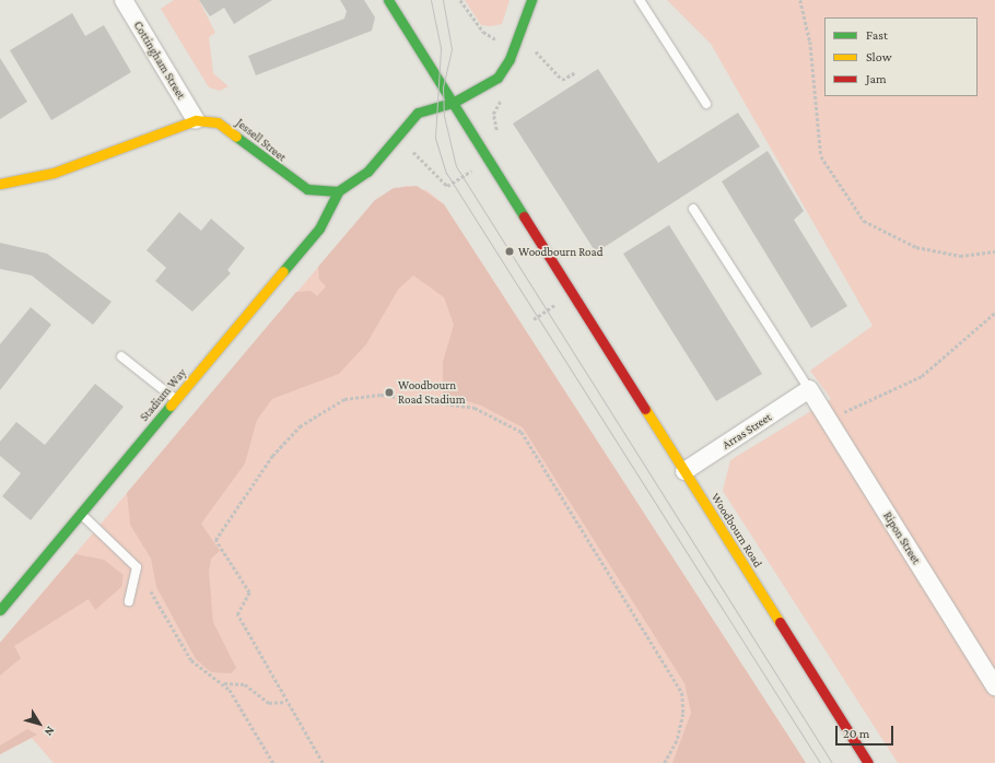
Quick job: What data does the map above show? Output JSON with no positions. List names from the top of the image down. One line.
{"streets":{"street":["Cottingham Street","Jessell Street","Stadium Way","Arras Street","Woodbourn Road","Ripon Street"]},"crossings":[["Cottingham Street","Jessell Street"],["Jessell Street","Stadium Way"],["Arras Street","Woodbourn Road"],["Arras Street","Ripon Street"]],"places":["Woodbourn Road","Woodbourn Road Stadium"],"legend":["Fast","Slow","Jam"],"scale_bar":"20 m","north":"bottom right"}
